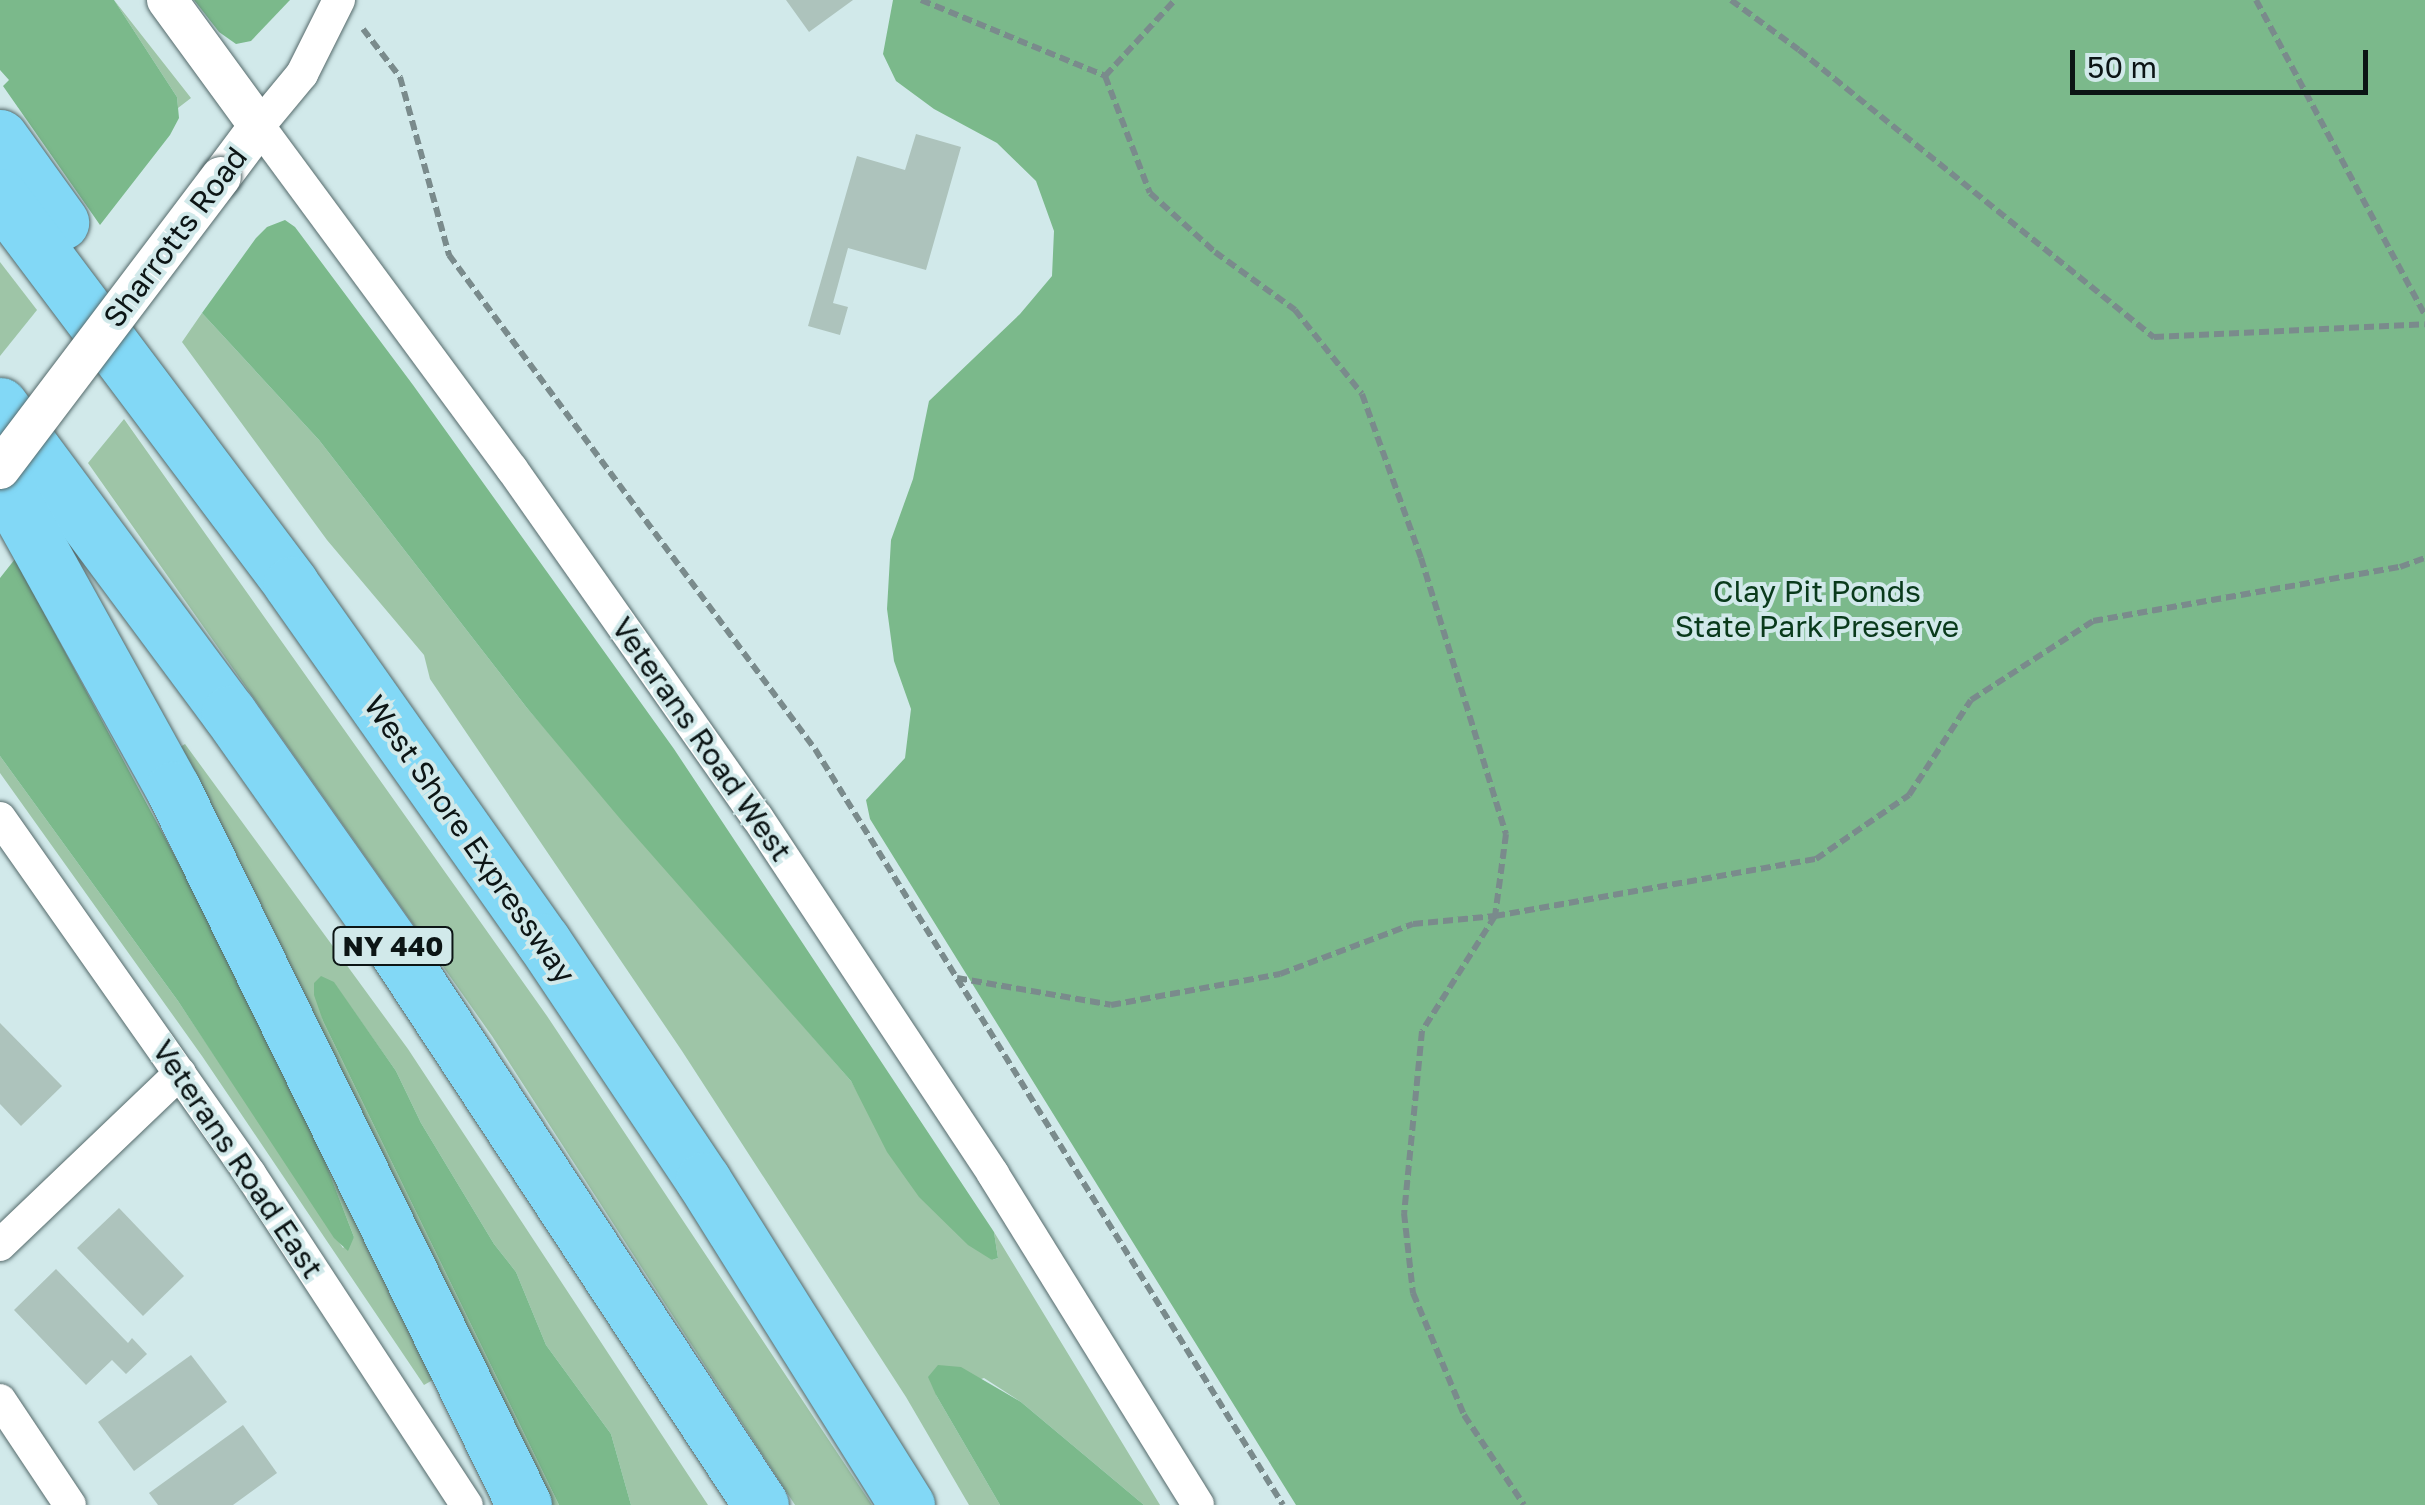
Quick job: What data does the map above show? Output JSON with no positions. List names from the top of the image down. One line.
{"streets":{"highway":["West Shore Expressway","NY 440"],"street":["Sharrotts Road","Veterans Road West","Veterans Road East"]},"crossings":[["Sharrotts Road","Veterans Road West"]],"parks":["Clay Pit Ponds State Park Preserve"],"scale_bar":"50 m"}
